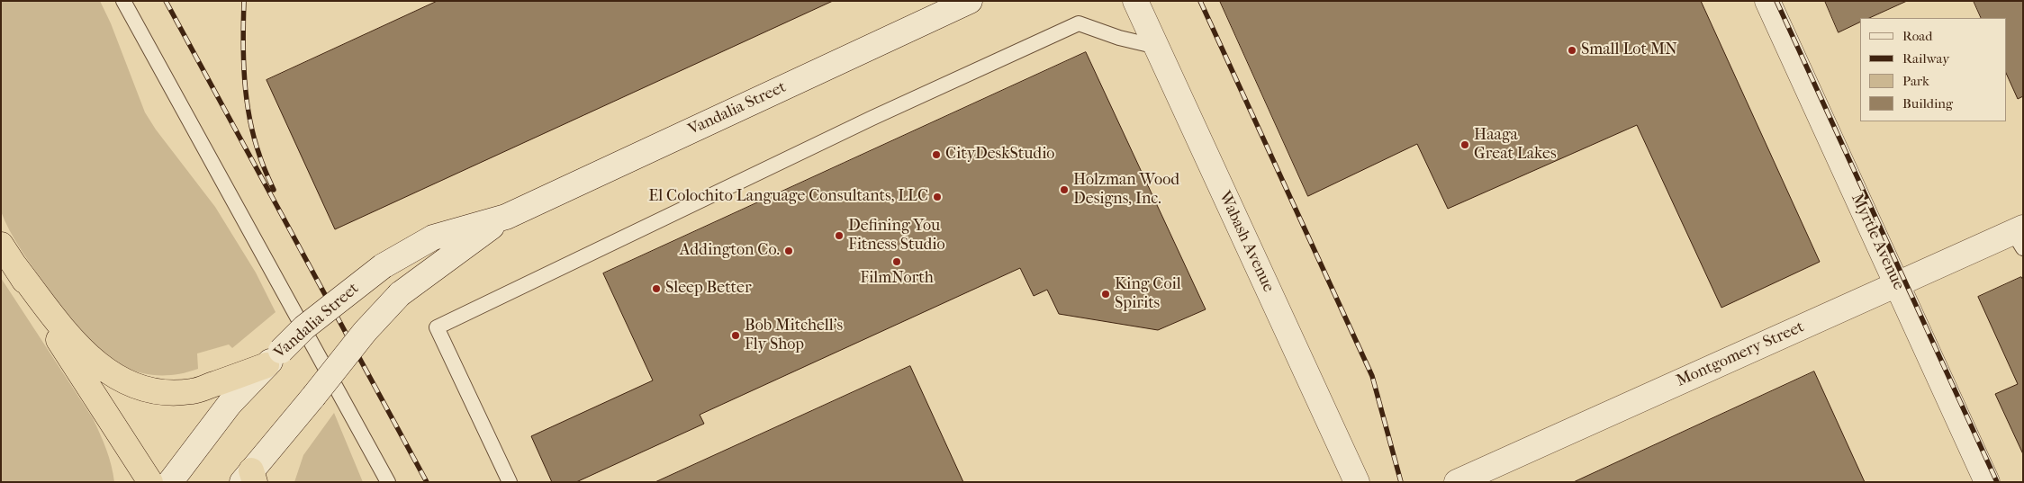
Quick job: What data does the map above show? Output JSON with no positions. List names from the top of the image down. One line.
{"streets":{"street":["Vandalia Street","Wabash Avenue","Myrtle Avenue","Montgomery Street"]},"crossings":[["Myrtle Avenue","Montgomery Street"]],"places":["Small Lot MN","Haaga Great Lakes","CityDeskStudio","Holzman Wood Designs, Inc.","El Colochito Language Consultants, LLC","Defining You Fitness Studio","Addington Co.","FilmNorth","Sleep Better","King Coil Spirits","Bob Mitchell's Fly Shop"],"legend":["Road","Railway","Park","Building"]}
